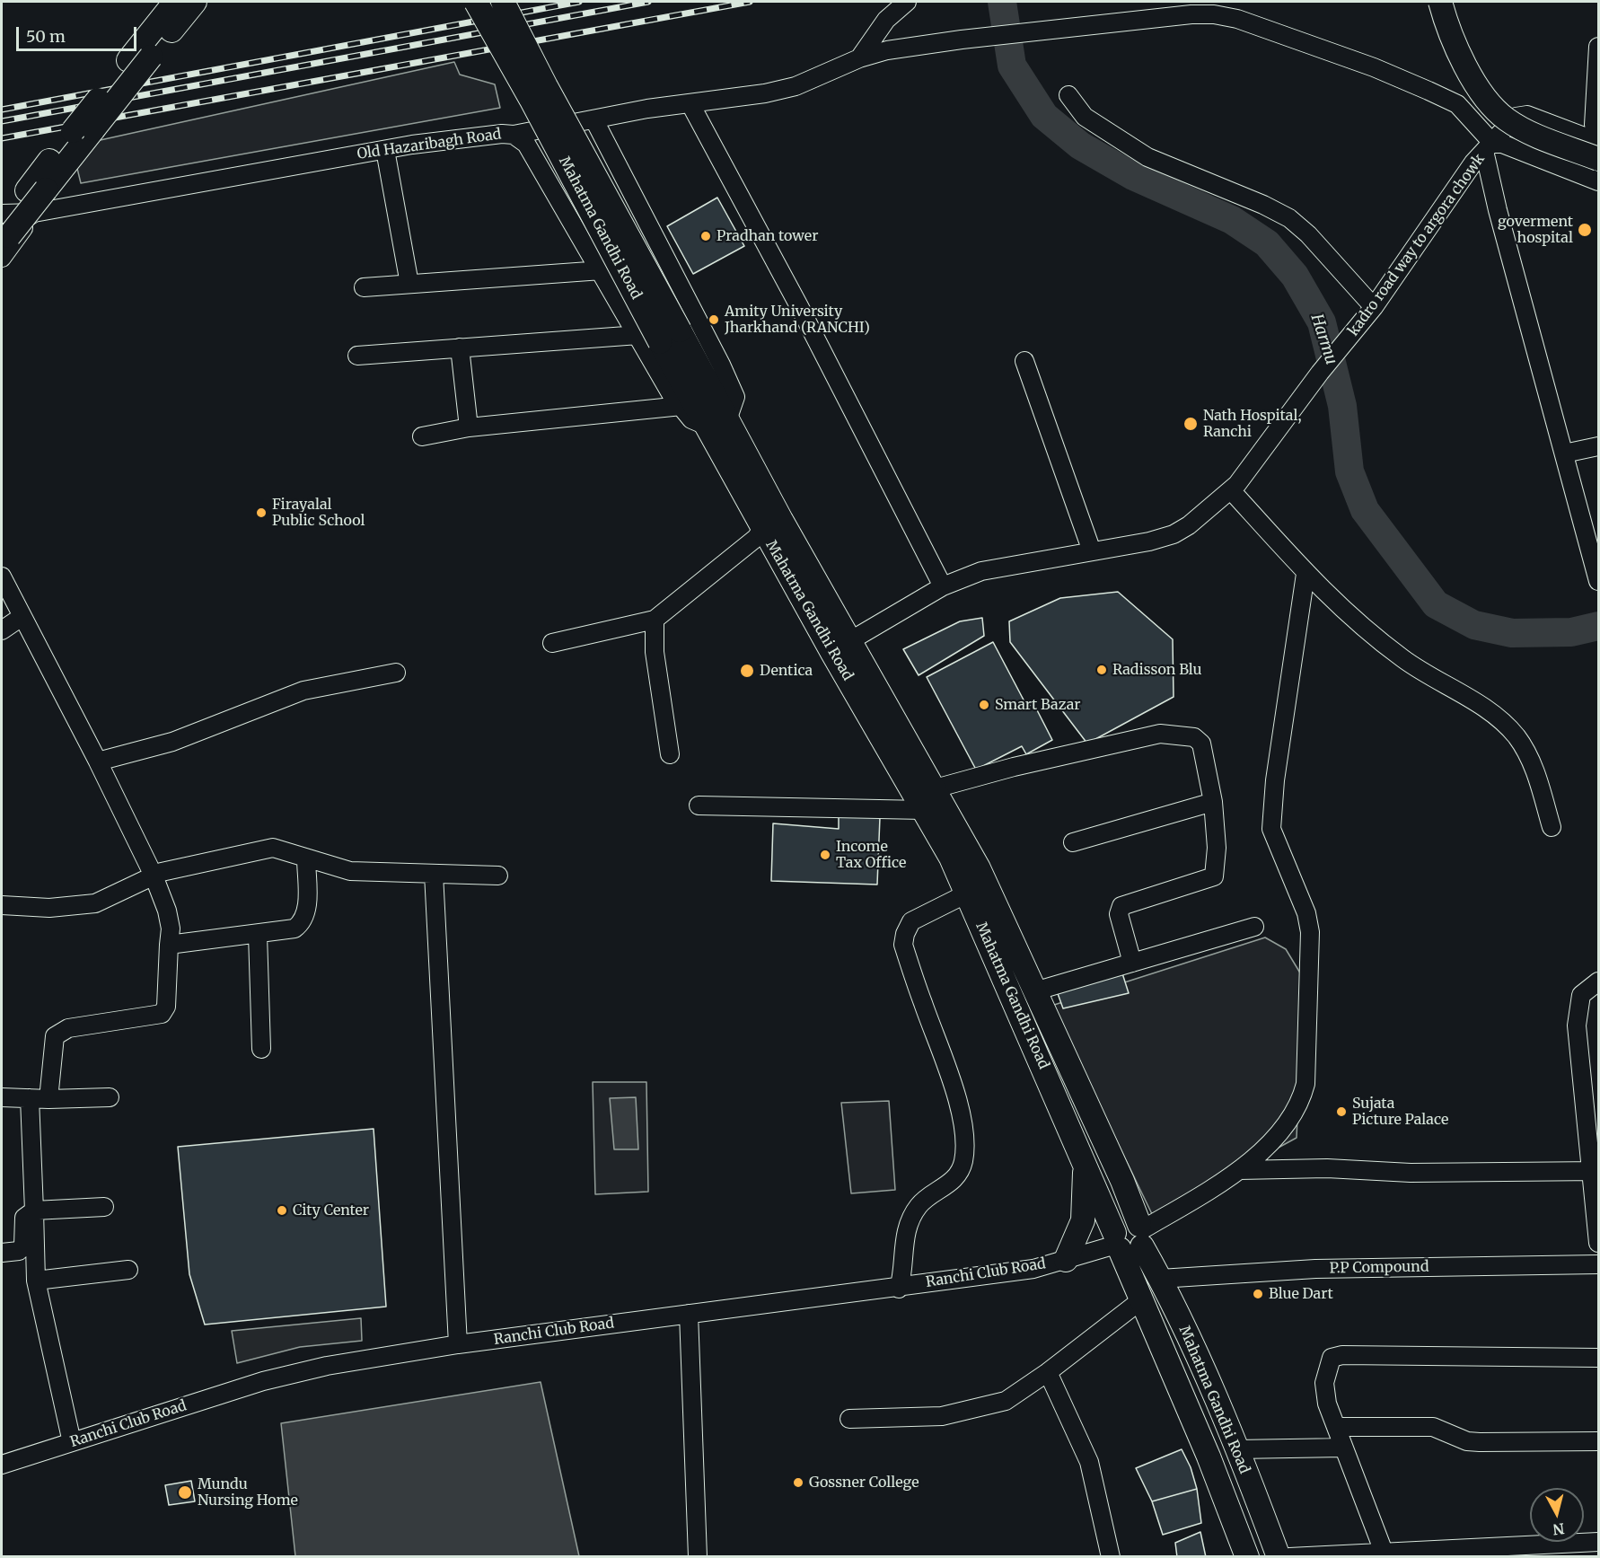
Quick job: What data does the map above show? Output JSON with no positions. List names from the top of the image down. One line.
{"streets":{"main road":["Mahatma Gandhi Road"],"street":["Old Hazaribagh Road","kadro road way to argora chowk","P.P Compound","Ranchi Club Road"]},"crossings":[["Old Hazaribagh Road","Mahatma Gandhi Road"],["Mahatma Gandhi Road","kadro road way to argora chowk"],["Mahatma Gandhi Road","P.P Compound"],["Mahatma Gandhi Road","Ranchi Club Road"]],"water":["Harmu"],"places":["goverment hospital","Pradhan tower","Amity University Jharkhand (RANCHI)","Nath Hospital, Ranchi","Firayalal Public School","Radisson Blu","Dentica","Smart Bazar","Income Tax Office","Sujata Picture Palace","City Center","Blue Dart","Gossner College","Mundu Nursing Home"],"scale_bar":"50 m","north":"bottom"}
